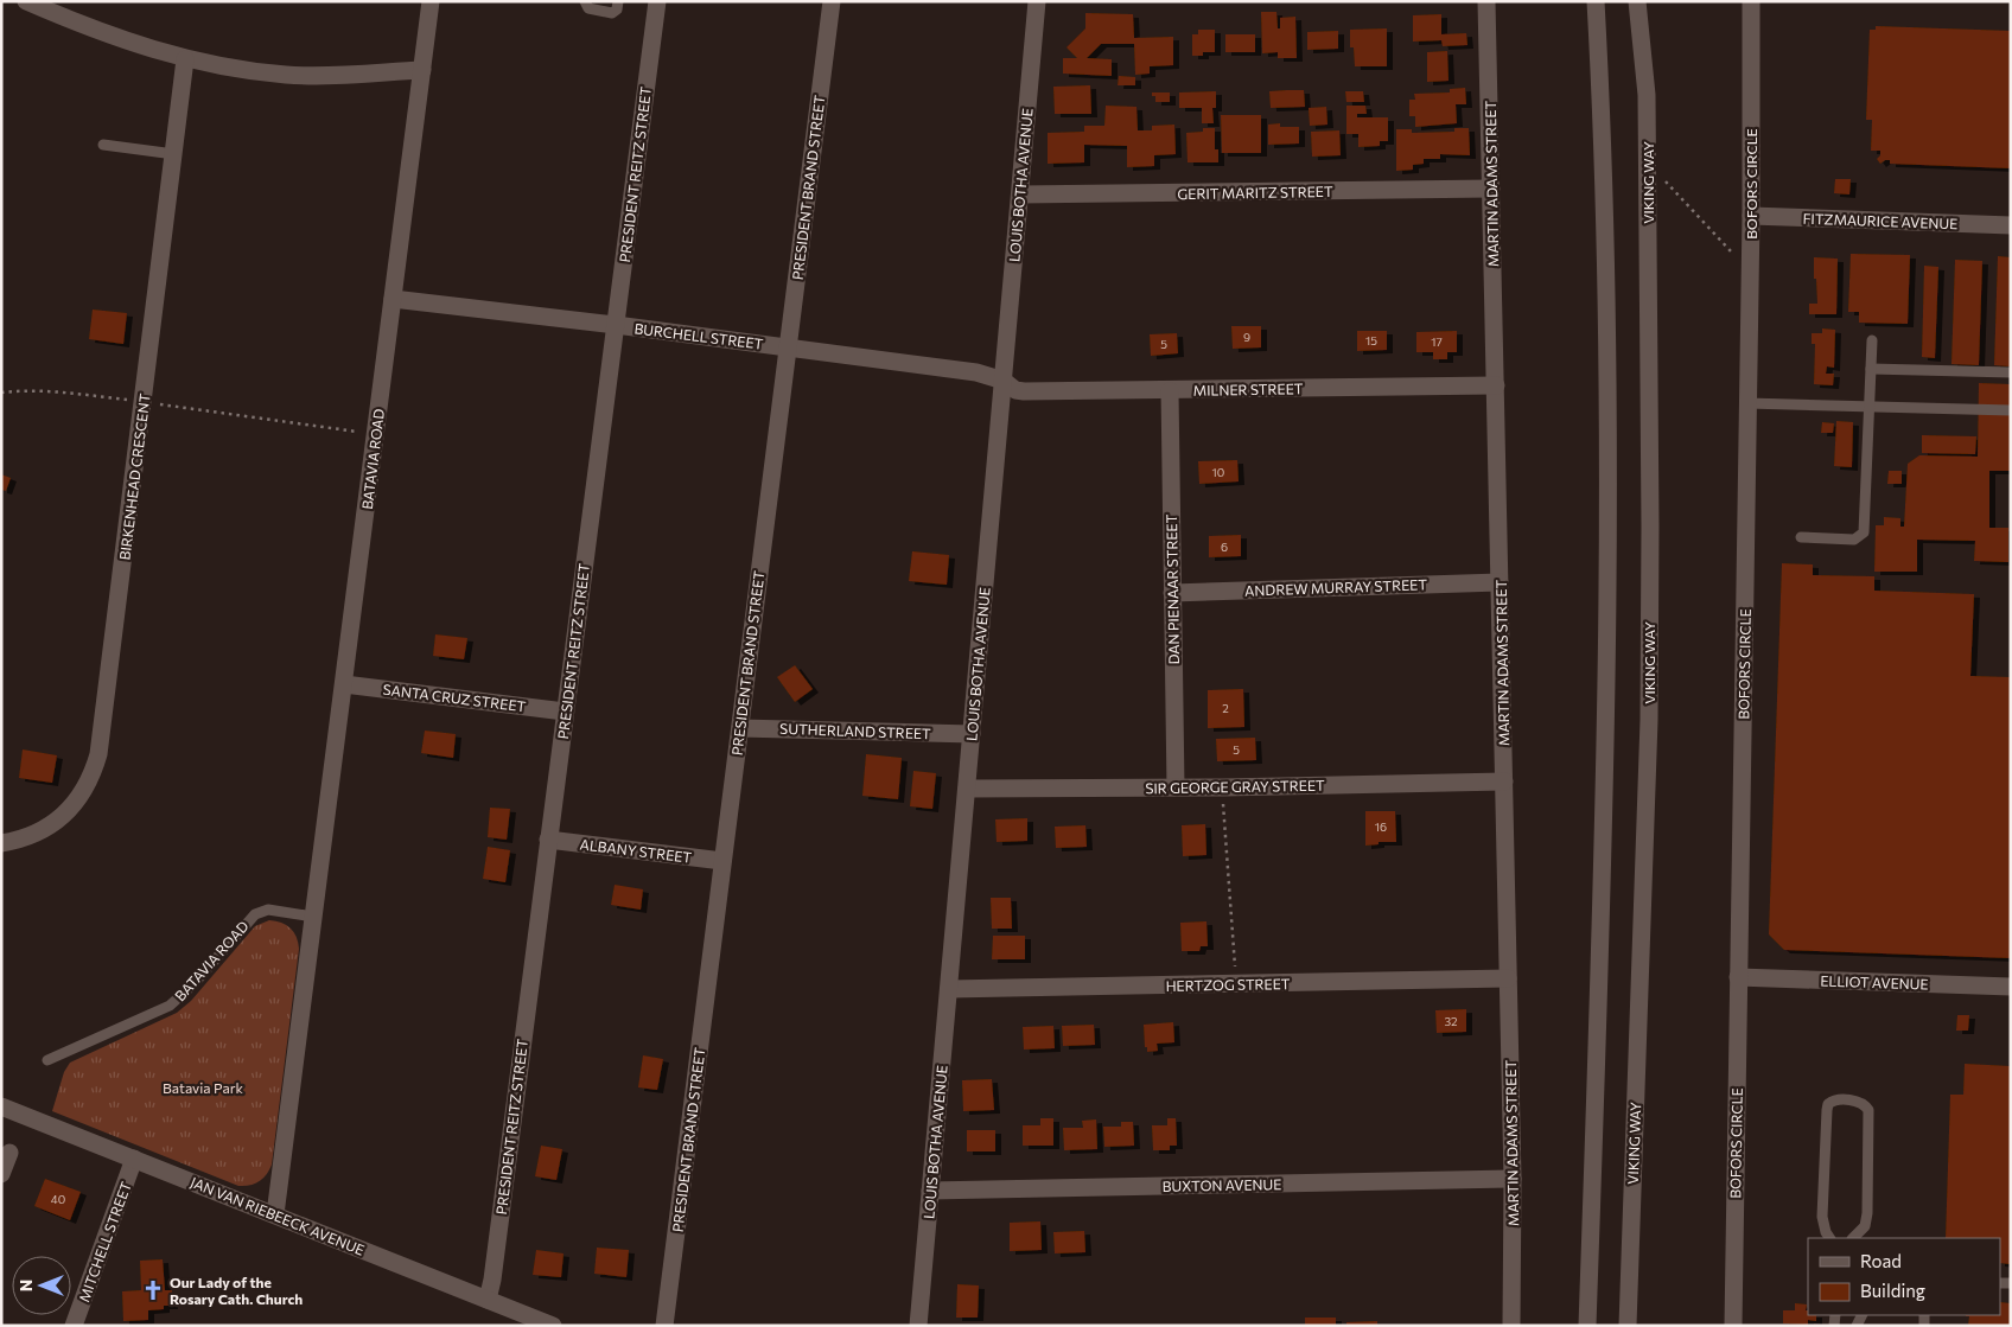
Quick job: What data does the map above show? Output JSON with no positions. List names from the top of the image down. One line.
{"streets":{"street":["PRESIDENT REITZ STREET","VIKING WAY","MARTIN ADAMS STREET","BOFORS CIRCLE","LOUIS BOTHA AVENUE","PRESIDENT BRAND STREET","GERIT MARITZ STREET","FITZMAURICE AVENUE","BURCHELL STREET","MILNER STREET","BATAVIA ROAD","BIRKENHEAD CRESCENT","ANDREW MURRAY STREET","DAN PIENAAR STREET","SANTA CRUZ STREET","SUTHERLAND STREET","SIR GEORGE GRAY STREET","ALBANY STREET","ELLIOT AVENUE","HERTZOG STREET","BUXTON AVENUE","JAN VAN RIEBEECK AVENUE","MITCHELL STREET"]},"crossings":[["PRESIDENT REITZ STREET","BURCHELL STREET"],["PRESIDENT REITZ STREET","SANTA CRUZ STREET"],["PRESIDENT REITZ STREET","ALBANY STREET"],["PRESIDENT REITZ STREET","JAN VAN RIEBEECK AVENUE"],["MARTIN ADAMS STREET","GERIT MARITZ STREET"],["MARTIN ADAMS STREET","MILNER STREET"],["MARTIN ADAMS STREET","ANDREW MURRAY STREET"],["MARTIN ADAMS STREET","SIR GEORGE GRAY STREET"],["MARTIN ADAMS STREET","HERTZOG STREET"],["MARTIN ADAMS STREET","BUXTON AVENUE"],["BOFORS CIRCLE","FITZMAURICE AVENUE"],["BOFORS CIRCLE","ELLIOT AVENUE"],["LOUIS BOTHA AVENUE","GERIT MARITZ STREET"],["LOUIS BOTHA AVENUE","BURCHELL STREET"],["LOUIS BOTHA AVENUE","MILNER STREET"],["LOUIS BOTHA AVENUE","SUTHERLAND STREET"],["LOUIS BOTHA AVENUE","SIR GEORGE GRAY STREET"],["LOUIS BOTHA AVENUE","HERTZOG STREET"],["LOUIS BOTHA AVENUE","BUXTON AVENUE"],["PRESIDENT BRAND STREET","BURCHELL STREET"],["PRESIDENT BRAND STREET","SUTHERLAND STREET"],["PRESIDENT BRAND STREET","ALBANY STREET"],["BURCHELL STREET","MILNER STREET"],["BURCHELL STREET","BATAVIA ROAD"],["MILNER STREET","DAN PIENAAR STREET"],["BATAVIA ROAD","SANTA CRUZ STREET"],["BATAVIA ROAD","JAN VAN RIEBEECK AVENUE"],["ANDREW MURRAY STREET","DAN PIENAAR STREET"],["DAN PIENAAR STREET","SIR GEORGE GRAY STREET"],["JAN VAN RIEBEECK AVENUE","MITCHELL STREET"]],"parks":["Batavia Park"],"places":{"church":["Our Lady of the Rosary Cath. Church"]},"house_numbers":["9","15","17","5","10","6","2","5","16","32","40"],"legend":["Road","Building"],"north":"left"}
